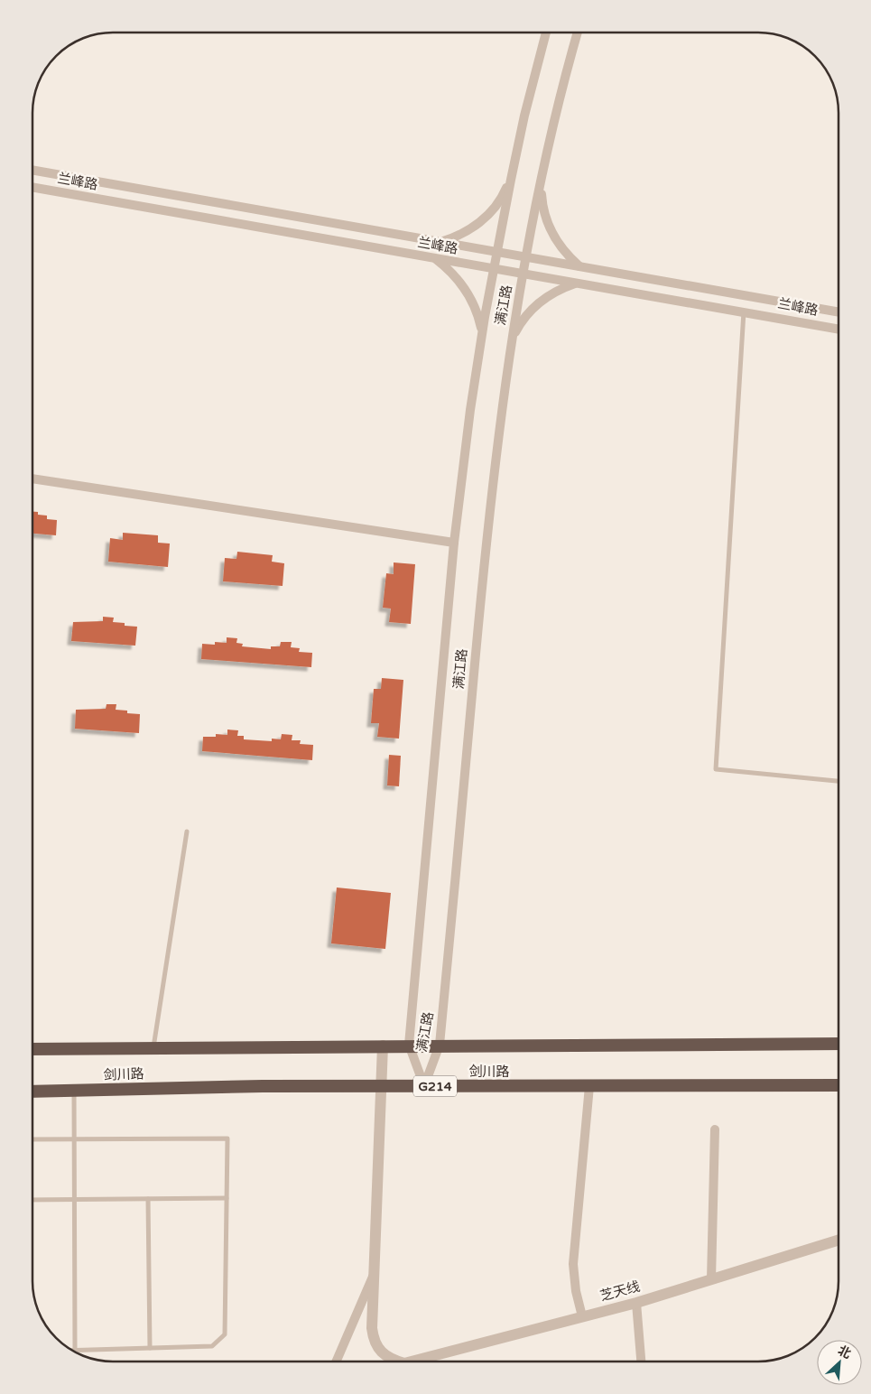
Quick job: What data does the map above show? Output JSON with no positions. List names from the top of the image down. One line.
{"streets":{"highway":["剑川路","G214"],"street":["兰峰路","满江路","芝天线"]},"crossings":[["兰峰路","满江路"],["满江路","剑川路"]],"north":"top right"}
